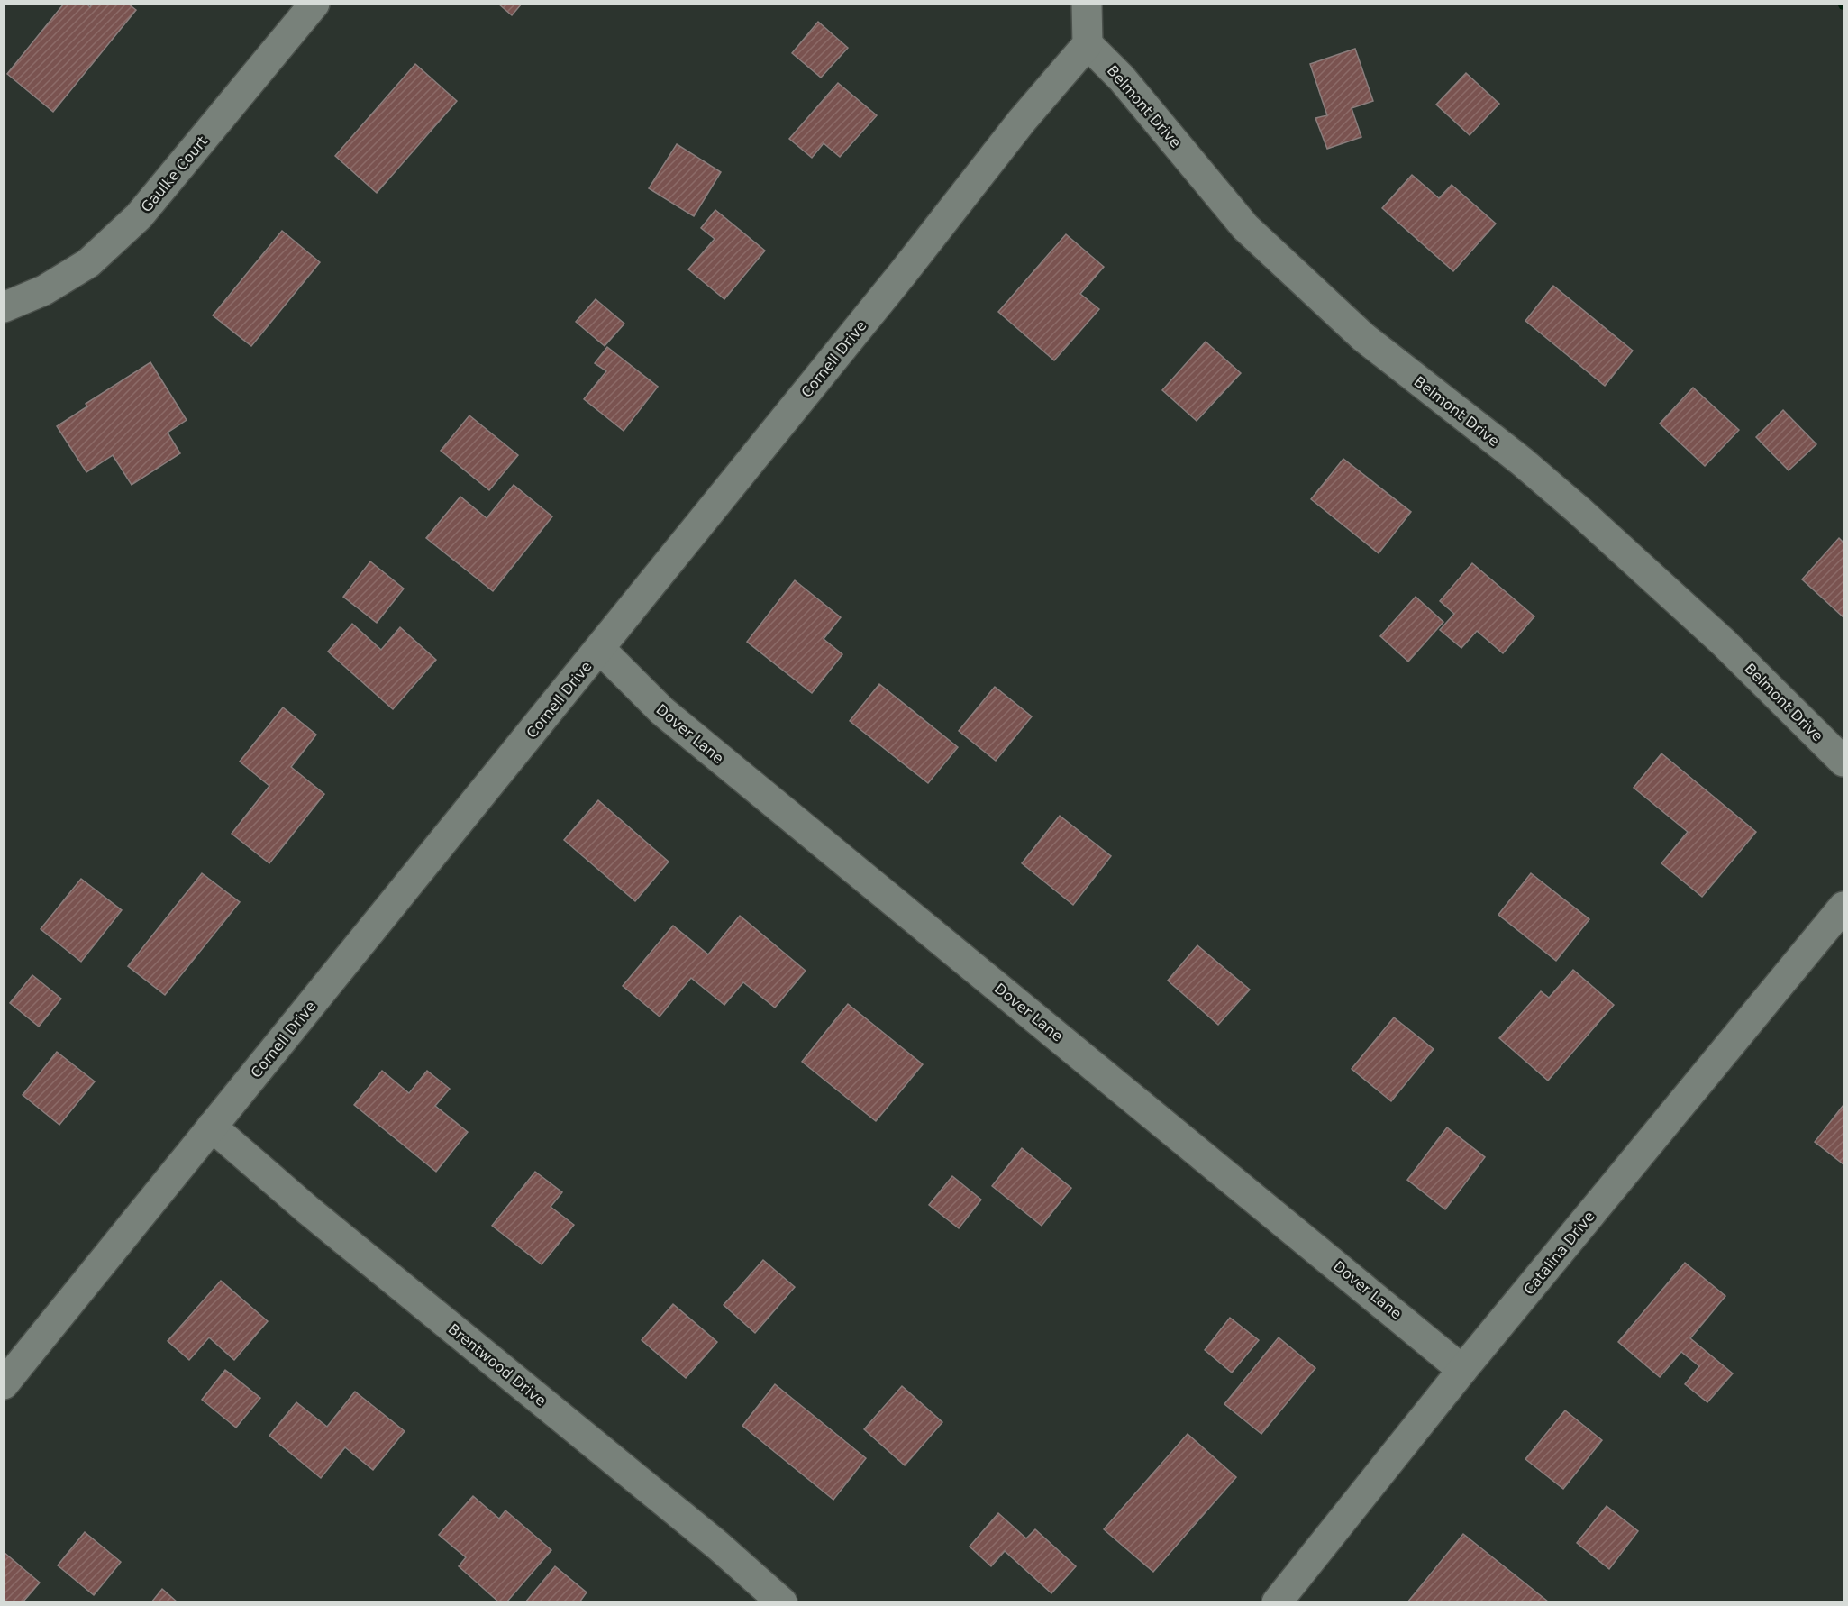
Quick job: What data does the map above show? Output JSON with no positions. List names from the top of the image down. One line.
{"streets":{"street":["Belmont Drive","Gaulke Court","Cornell Drive","Dover Lane","Catalina Drive","Brentwood Drive"]},"crossings":[["Belmont Drive","Cornell Drive"],["Cornell Drive","Dover Lane"],["Cornell Drive","Brentwood Drive"],["Dover Lane","Catalina Drive"]]}
